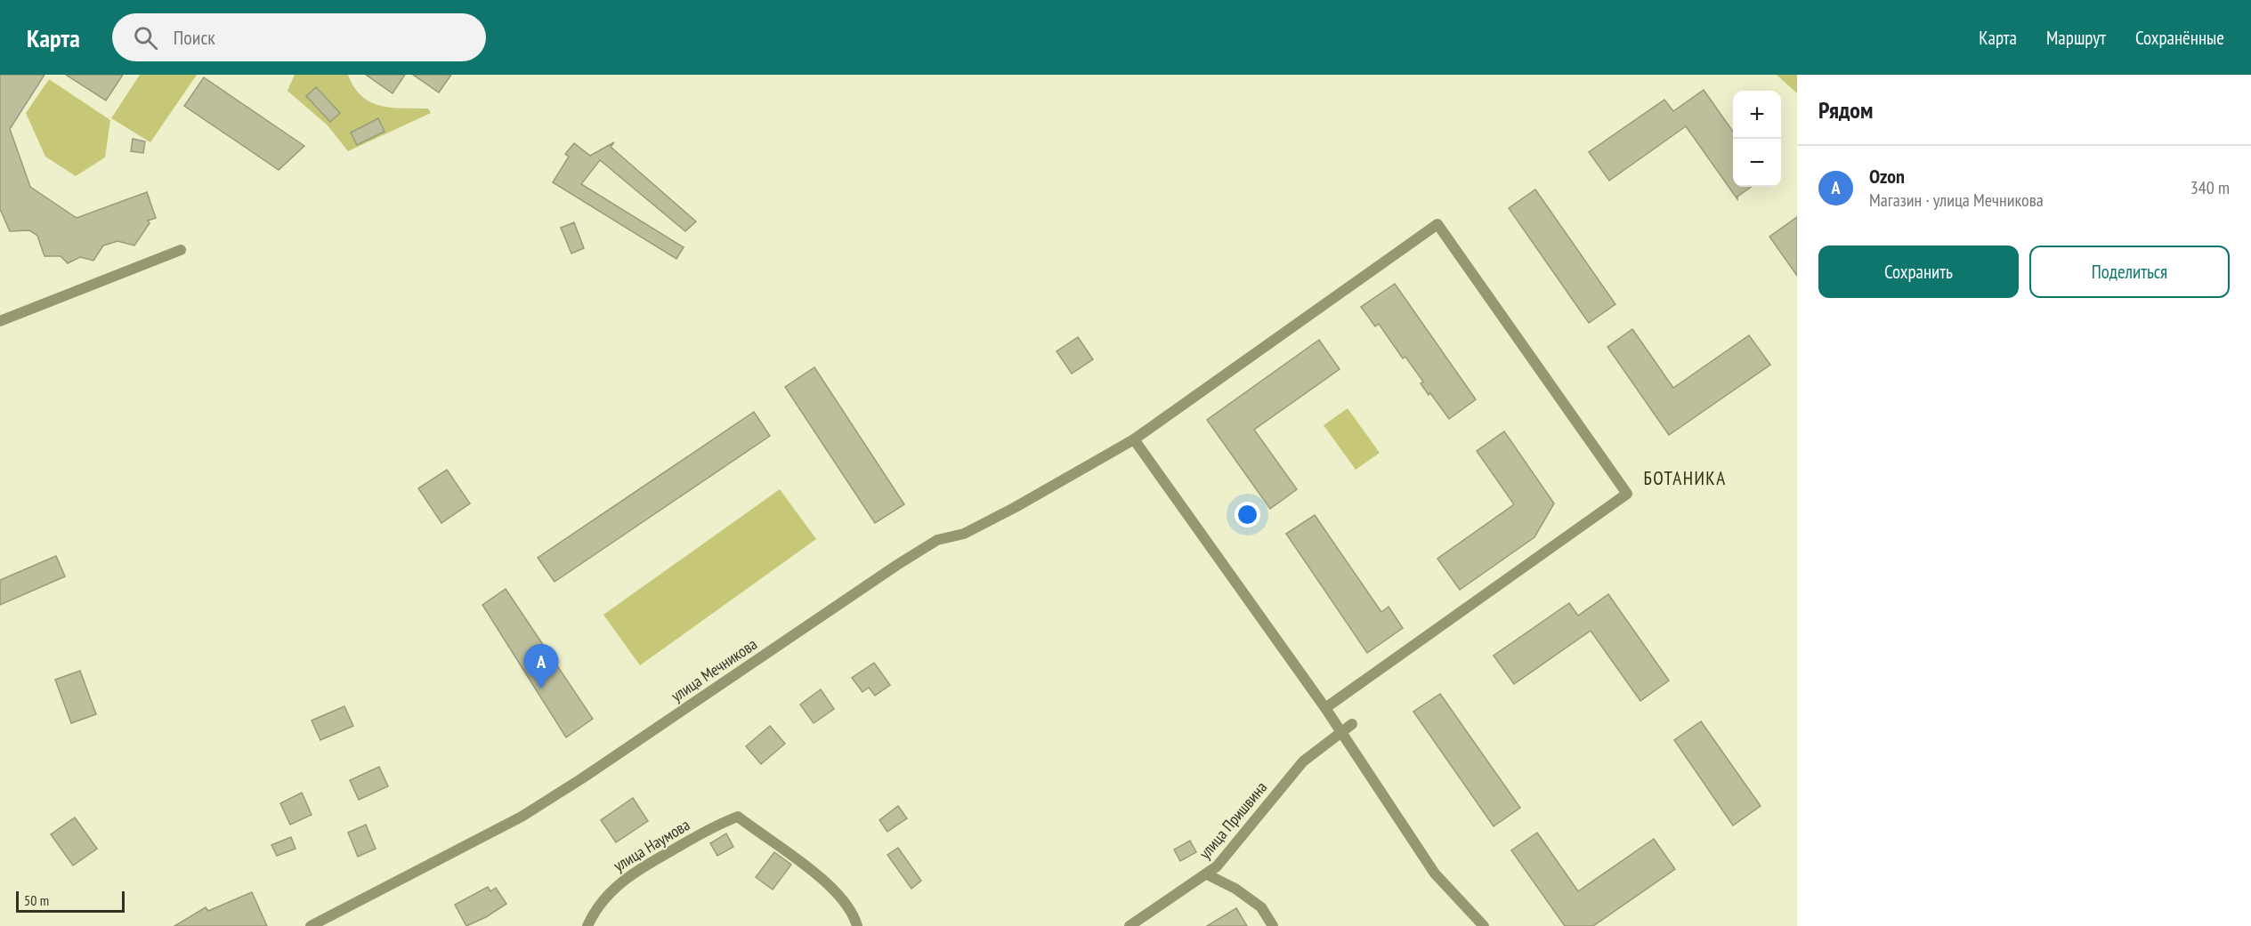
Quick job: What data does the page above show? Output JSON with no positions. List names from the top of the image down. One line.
{"streets":{"street":["улица Мечникова","улица Пришвина","улица Наумова"]},"districts":["БОТАНИКА"],"scale_bar":"50 m","page":{"header":"Карта","search":"Поиск","nav":["Карта","Маршрут","Сохранённые"],"heading":"Рядом","map_buttons":["+","−"],"list":[{"mark":"A","name":"Ozon","note":"Магазин · улица Мечникова","value":"340 m"}],"buttons":["Сохранить","Поделиться"],"pins":"A","scale":"50 m"}}
